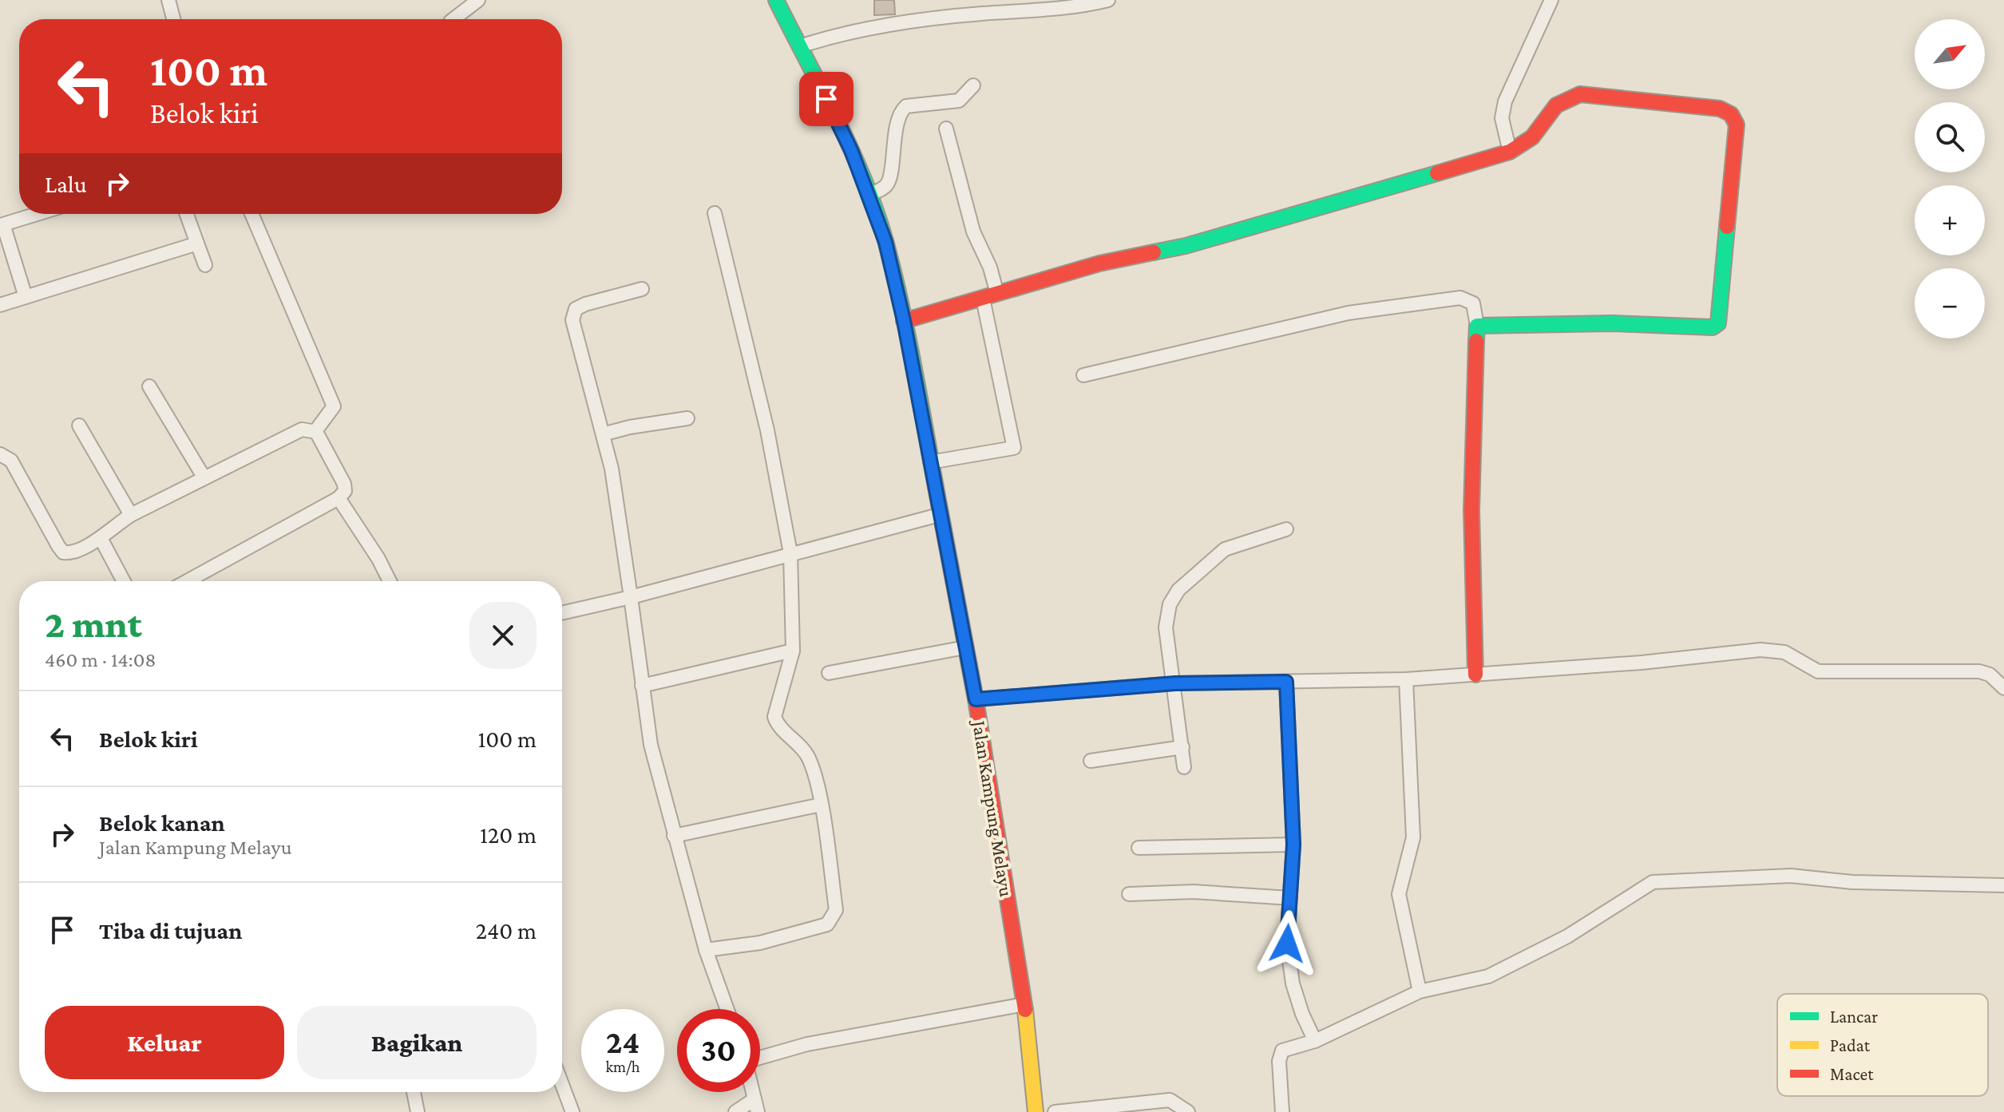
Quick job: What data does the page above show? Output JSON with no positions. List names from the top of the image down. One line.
{"streets":{"street":["Jalan Kampung Melayu"]},"legend":["Lancar","Padat","Macet"],"north":"top right","page":{"map_buttons":["+","−"],"turn":["100 m","Belok kiri"],"then":"Lalu","heading":["2 mnt","460 m · 14:08"],"list":[{"name":"Belok kiri","value":"100 m"},{"name":"Belok kanan","note":"Jalan Kampung Melayu","value":"120 m"},{"name":"Tiba di tujuan","value":"240 m"}],"buttons":["Keluar","Bagikan"],"speed":"24 km/h","limit":"30"}}
